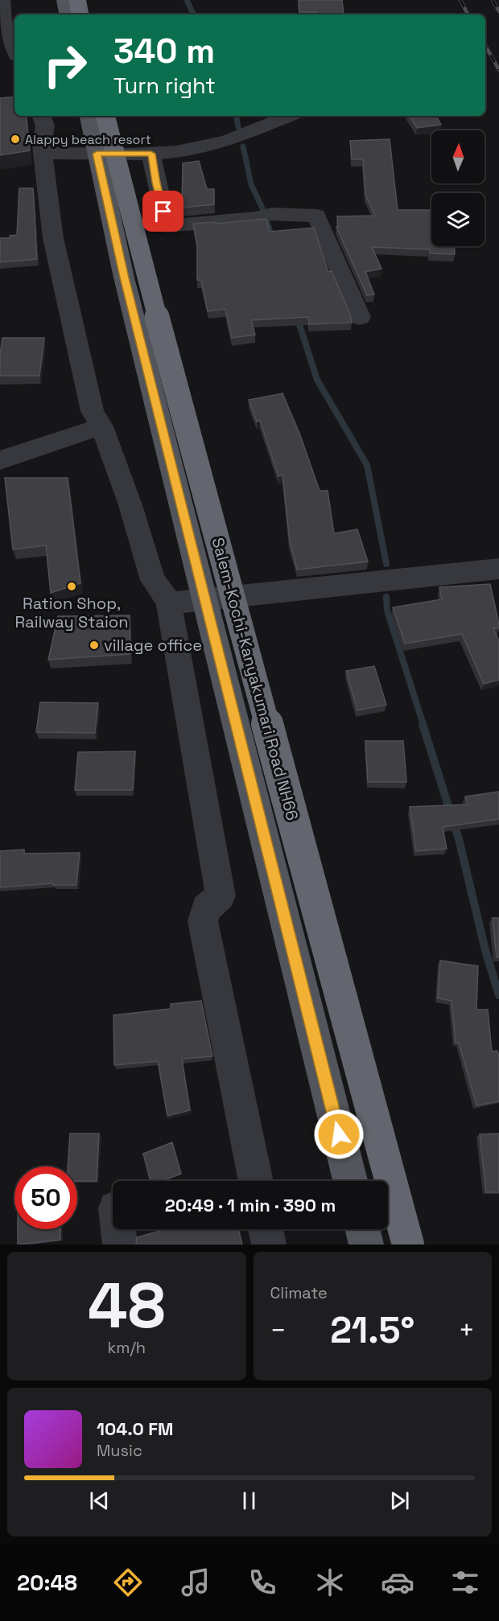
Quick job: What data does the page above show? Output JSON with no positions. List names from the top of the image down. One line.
{"streets":{"highway":["Salem-Kochi-Kanyakumari Road NH66"]},"places":["Alappy beach resort","Ration Shop, Railway Staion","village office"],"north":"top","page":{"turn":["340 m","Turn right"],"limit":"50","trip":"20:49 · 1 min · 390 m","tile":[["48","km/h"],"Climate"],"heat":["−","21.5°","+"],"song":["104.0 FM","Music"],"tabs":"20:48"}}
